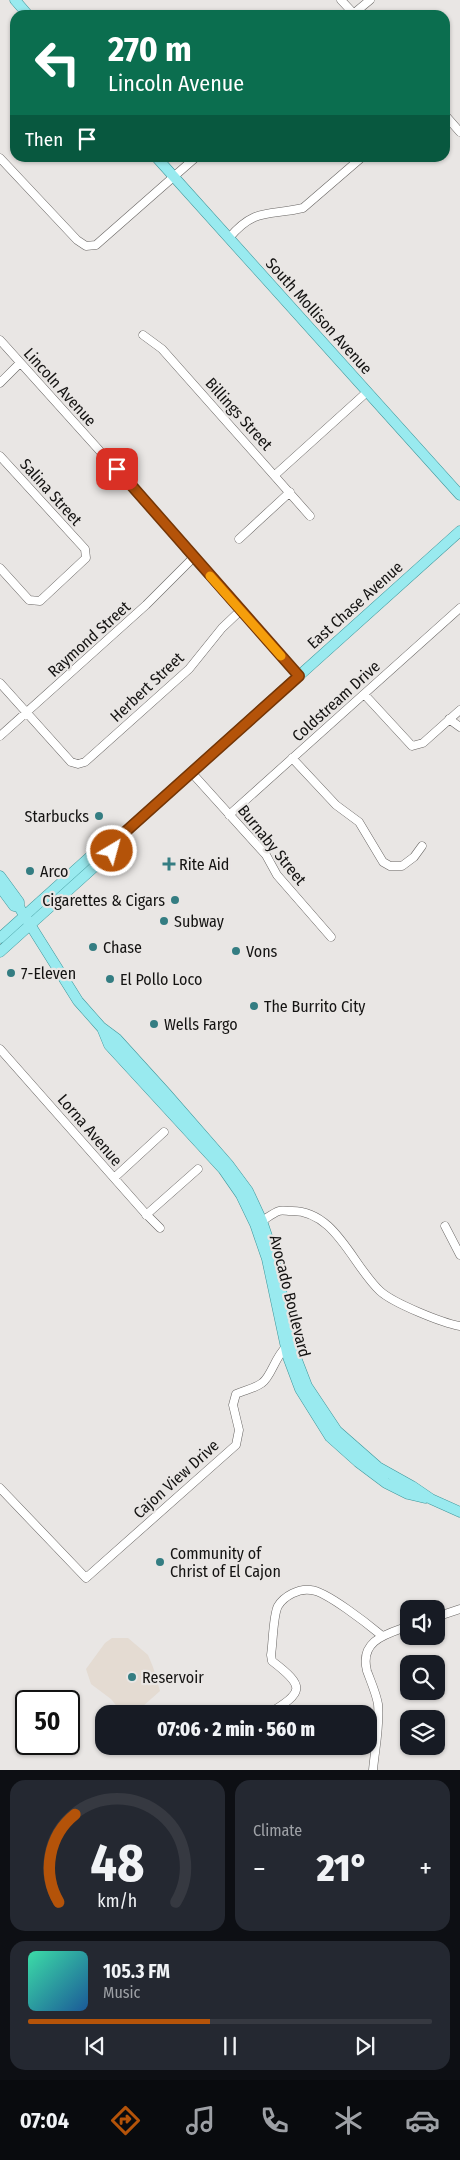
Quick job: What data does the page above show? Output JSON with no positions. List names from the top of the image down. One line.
{"streets":{"main road":["South Mollison Avenue","East Chase Avenue","Avocado Boulevard"],"street":["Lincoln Avenue","Billings Street","Salina Street","Raymond Street","Herbert Street","Coldstream Drive","Burnaby Street","Lorna Avenue","Cajon View Drive"]},"crossings":[["Lincoln Avenue","East Chase Avenue"],["Lincoln Avenue","Raymond Street"],["Lincoln Avenue","Herbert Street"],["East Chase Avenue","Burnaby Street"],["East Chase Avenue","Avocado Boulevard"],["Raymond Street","Herbert Street"],["Coldstream Drive","Burnaby Street"],["Avocado Boulevard","Cajon View Drive"]],"places":{"other":["Starbucks","Arco","Cigarettes & Cigars","Subway","Chase","Vons","7-Eleven","El Pollo Loco","The Burrito City","Wells Fargo","Community of Christ of El Cajon","Reservoir"],"health":["Rite Aid"]},"page":{"turn":["270 m","Lincoln Avenue"],"then":"Then","limit":"50","trip":"07:06 · 2 min · 560 m","tile":"Climate","heat":["−","21°","+"],"song":["105.3 FM","Music"],"tabs":"07:04","gauge":["48","km/h"]}}
